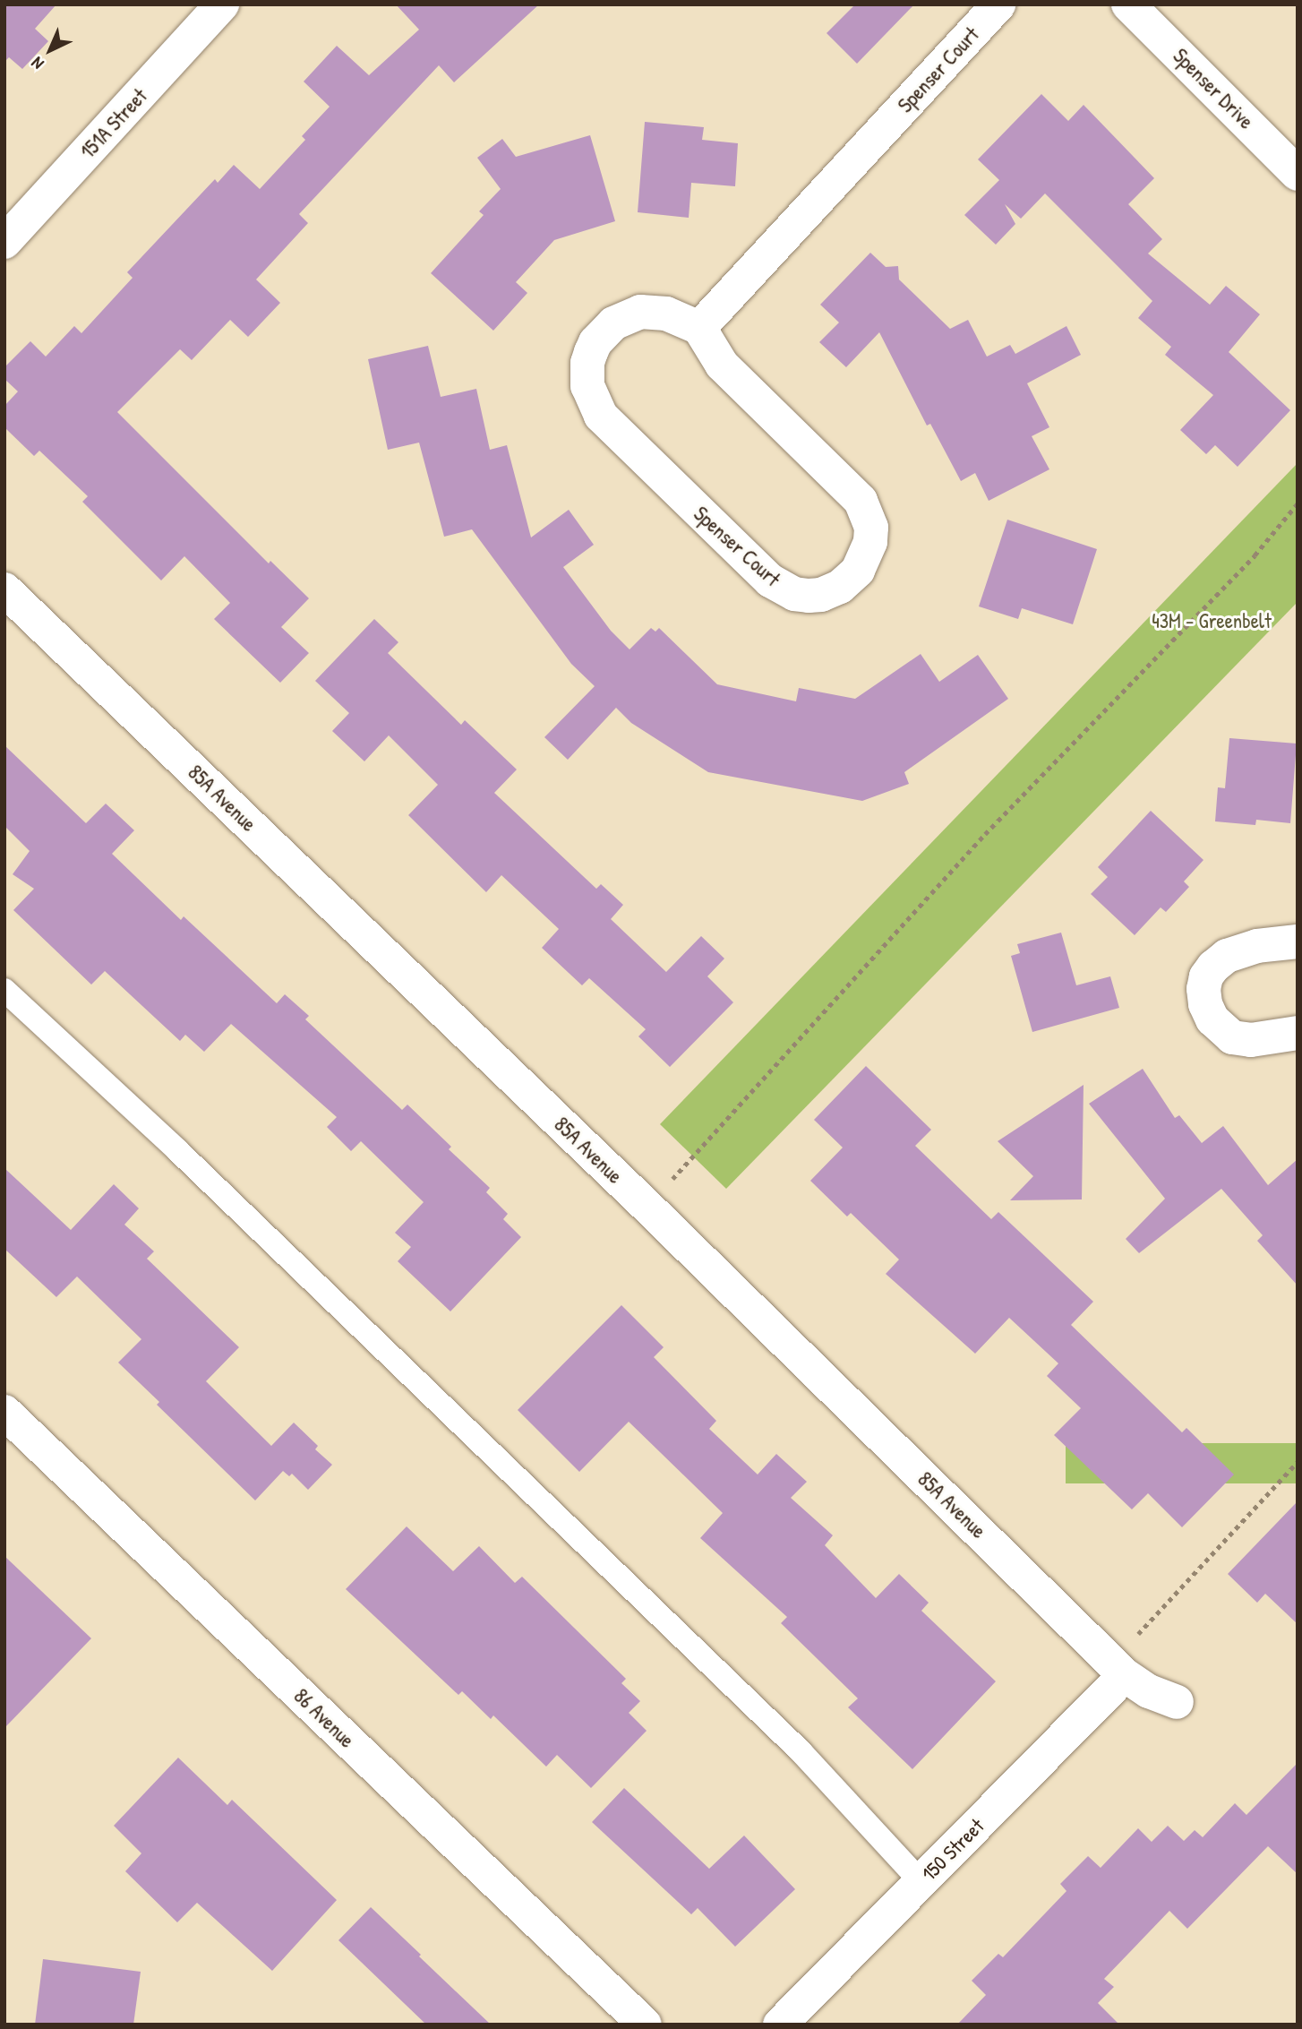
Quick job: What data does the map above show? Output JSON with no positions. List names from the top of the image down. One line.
{"streets":{"street":["Spenser Court","Spenser Drive","151A Street","85A Avenue","86 Avenue","150 Street"]},"crossings":[["85A Avenue","150 Street"]],"parks":["43M - Greenbelt"],"north":"bottom left"}
